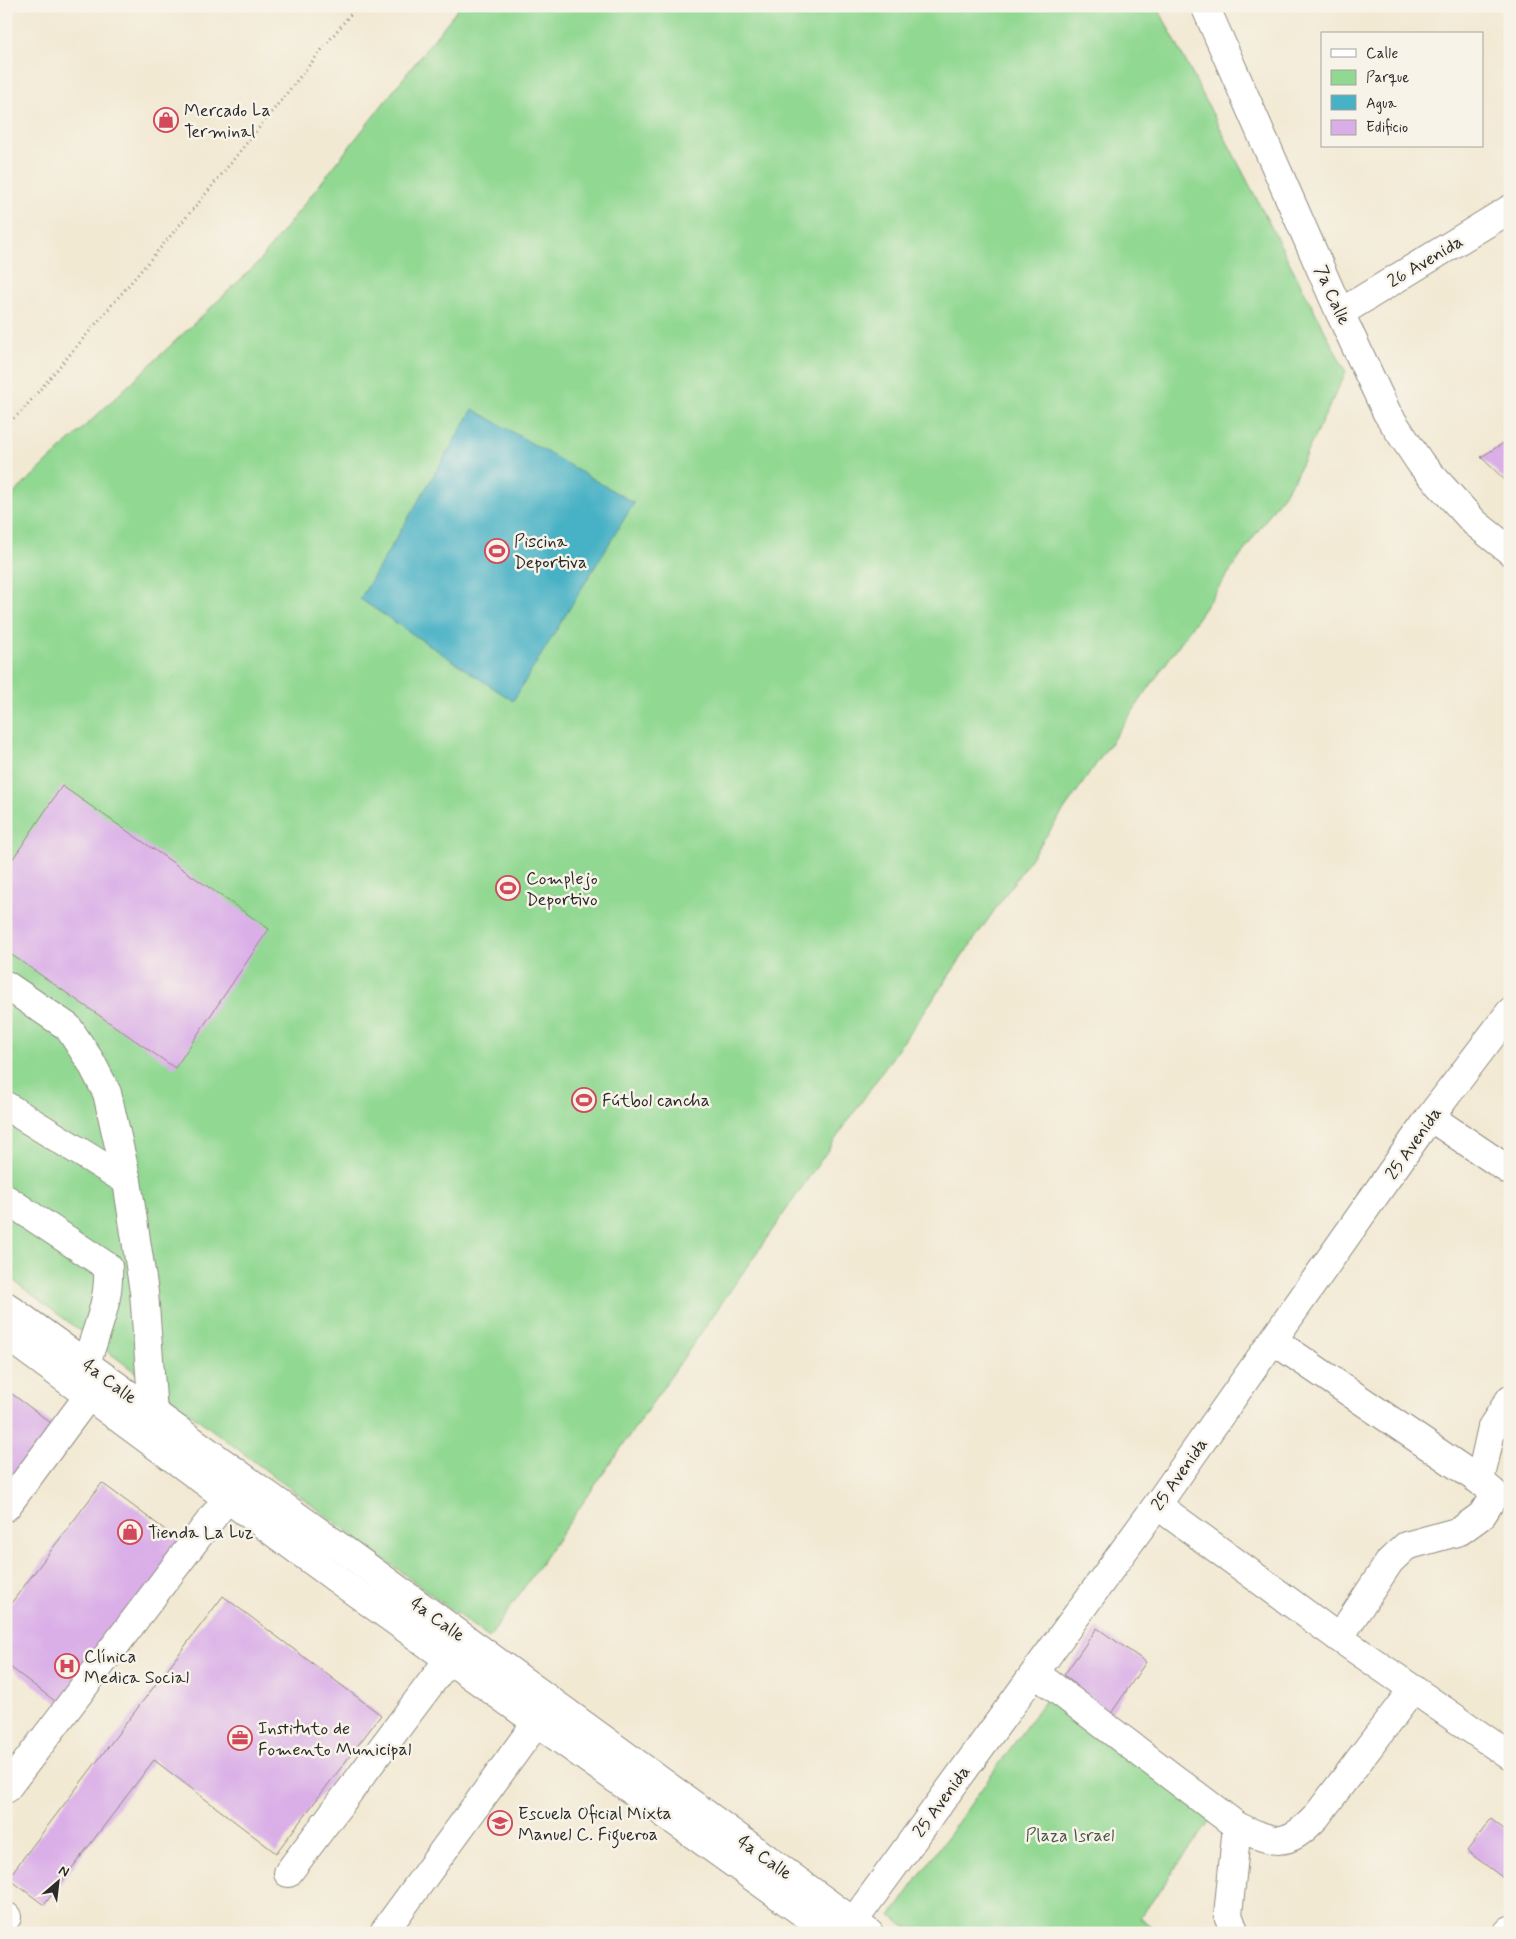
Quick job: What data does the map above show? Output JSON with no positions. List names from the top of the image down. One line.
{"streets":{"street":["26 Avenida","7a Calle","25 Avenida","4a Calle"]},"crossings":[["26 Avenida","7a Calle"],["25 Avenida","4a Calle"]],"parks":["Plaza Israel"],"places":{"shop":["Mercado La Terminal","Tienda La Luz"],"sports":["Piscina Deportiva","Complejo Deportivo","Fútbol cancha"],"hospital":["Clínica Medica Social"],"office":["Instituto de Fomento Municipal"],"school or university":["Escuela Oficial Mixta Manuel C. Figueroa"]},"legend":["Calle","Parque","Agua","Edificio"],"north":"top right"}
